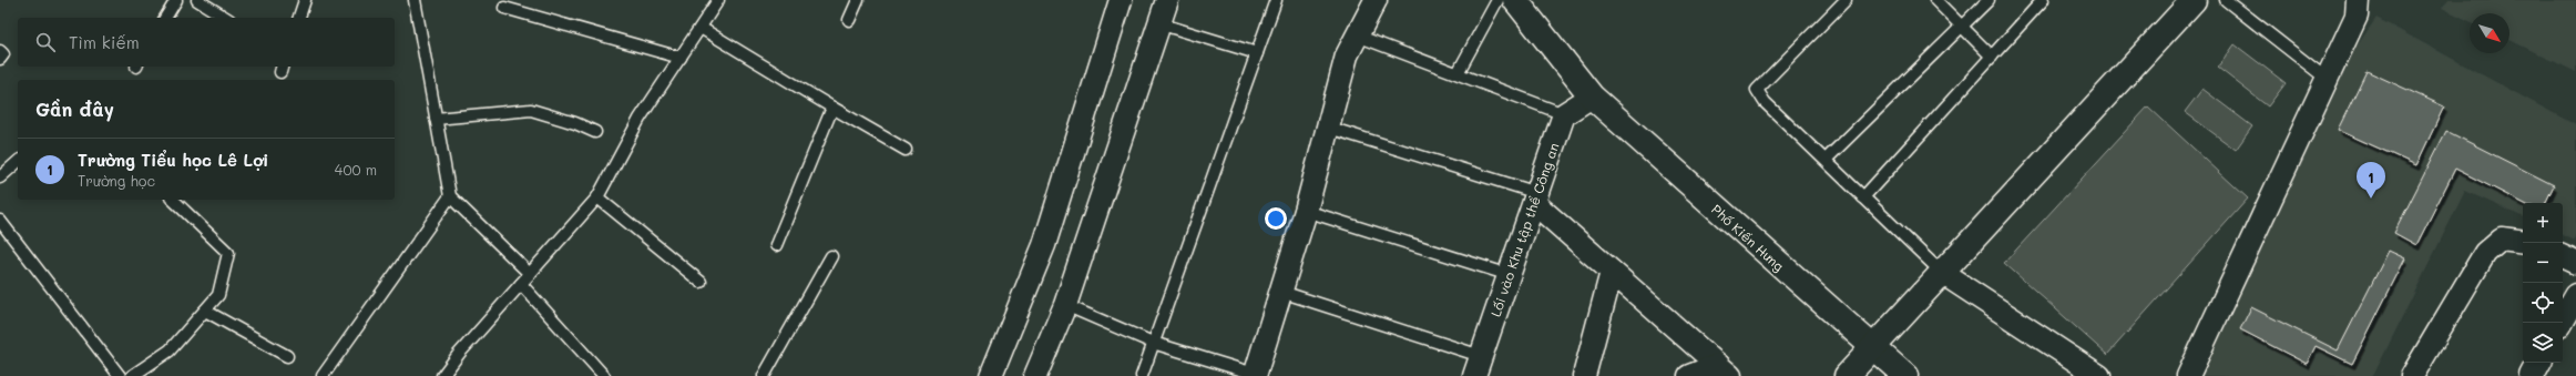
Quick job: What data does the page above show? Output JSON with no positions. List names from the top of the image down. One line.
{"streets":{"street":["Lối vào Khu tập thể Công an","Phố Kiến Hưng"]},"north":"bottom right","page":{"search":"Tìm kiếm","heading":"Gần đây","list":[{"mark":"1","name":"Trường Tiểu học Lê Lợi","note":"Trường học","value":"400 m"}],"pins":"1","map_buttons":["+","−"]}}
